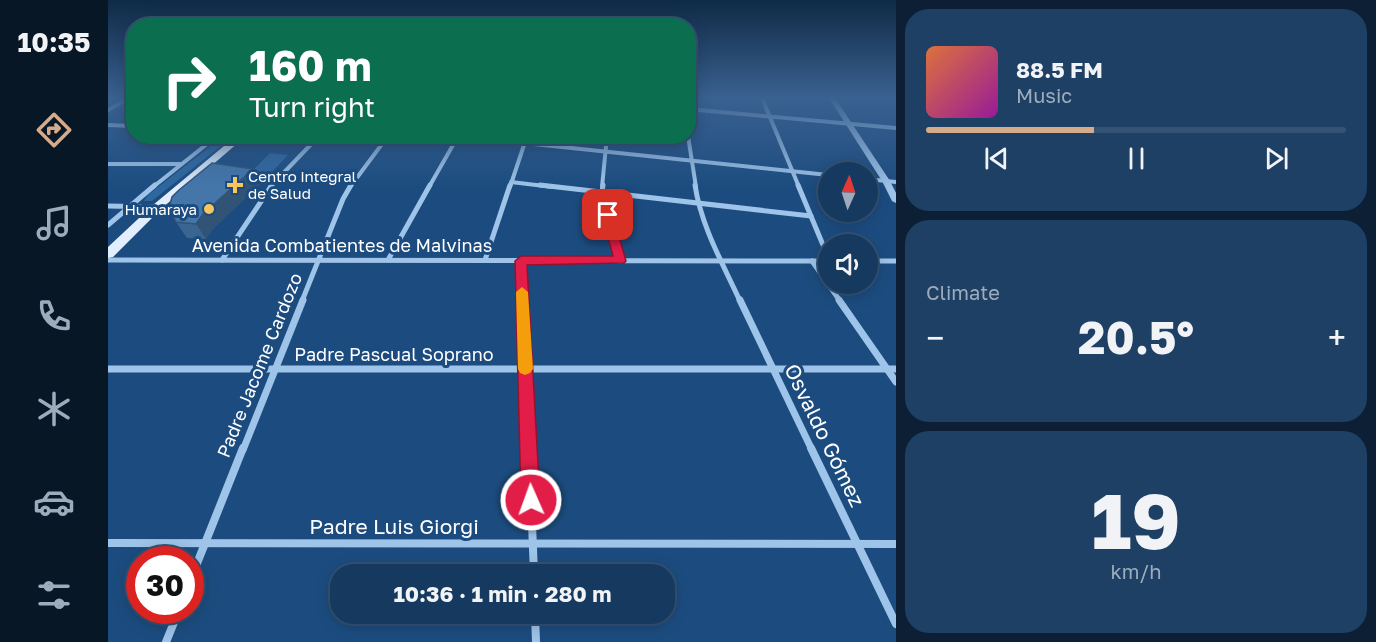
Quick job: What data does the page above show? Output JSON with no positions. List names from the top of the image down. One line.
{"streets":{"street":["Avenida Combatientes de Malvinas","Padre Pascual Soprano","Padre Jacome Cardozo","Osvaldo Gómez","Padre Luis Giorgi"]},"crossings":[["Avenida Combatientes de Malvinas","Padre Jacome Cardozo"],["Avenida Combatientes de Malvinas","Osvaldo Gómez"],["Padre Pascual Soprano","Padre Jacome Cardozo"],["Padre Pascual Soprano","Osvaldo Gómez"],["Padre Jacome Cardozo","Padre Luis Giorgi"],["Osvaldo Gómez","Padre Luis Giorgi"]],"places":{"health":["Centro integral de Salud"],"other":["Humaraya"]},"north":"top","page":{"tabs":"10:35","turn":["160 m","Turn right"],"song":["88.5 FM","Music"],"tile":["Climate",["19","km/h"]],"heat":["−","20.5°","+"],"limit":"30","trip":"10:36 · 1 min · 280 m"}}
